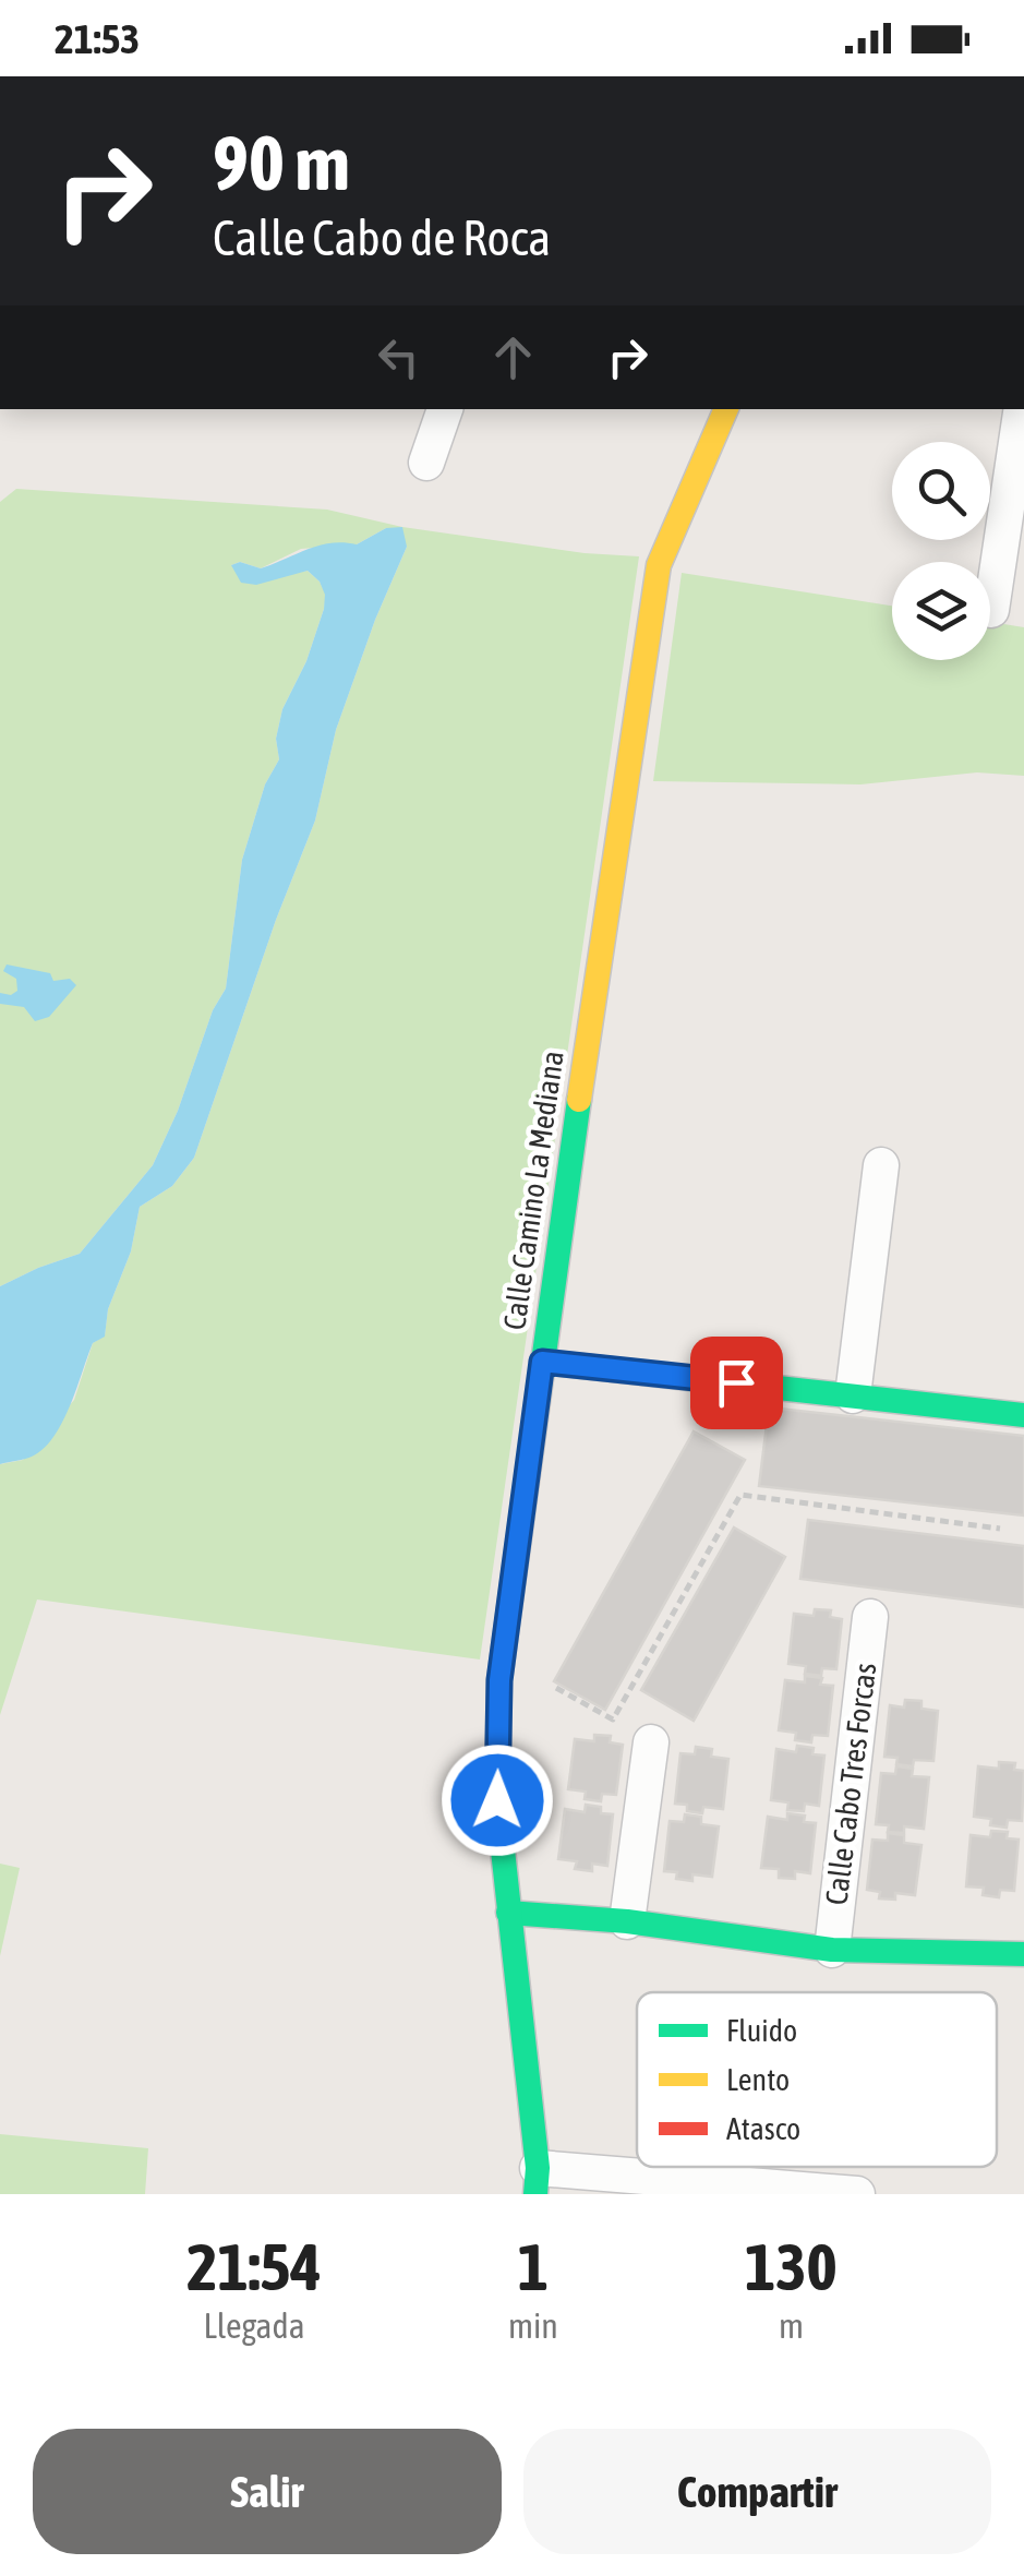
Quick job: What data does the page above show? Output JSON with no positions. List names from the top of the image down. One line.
{"streets":{"street":["Calle Camino La Mediana","Calle Cabo Tres Forcas"]},"crossings":[["Calle Camino La Mediana","Calle Cabo Tres Forcas"]],"legend":["Fluido","Lento","Atasco"],"page":{"status":"21:53","turn":["90 m","Calle Cabo de Roca"],"eta":["21:54","Llegada","1","min","130","m"],"buttons":["Salir","Compartir"]}}
